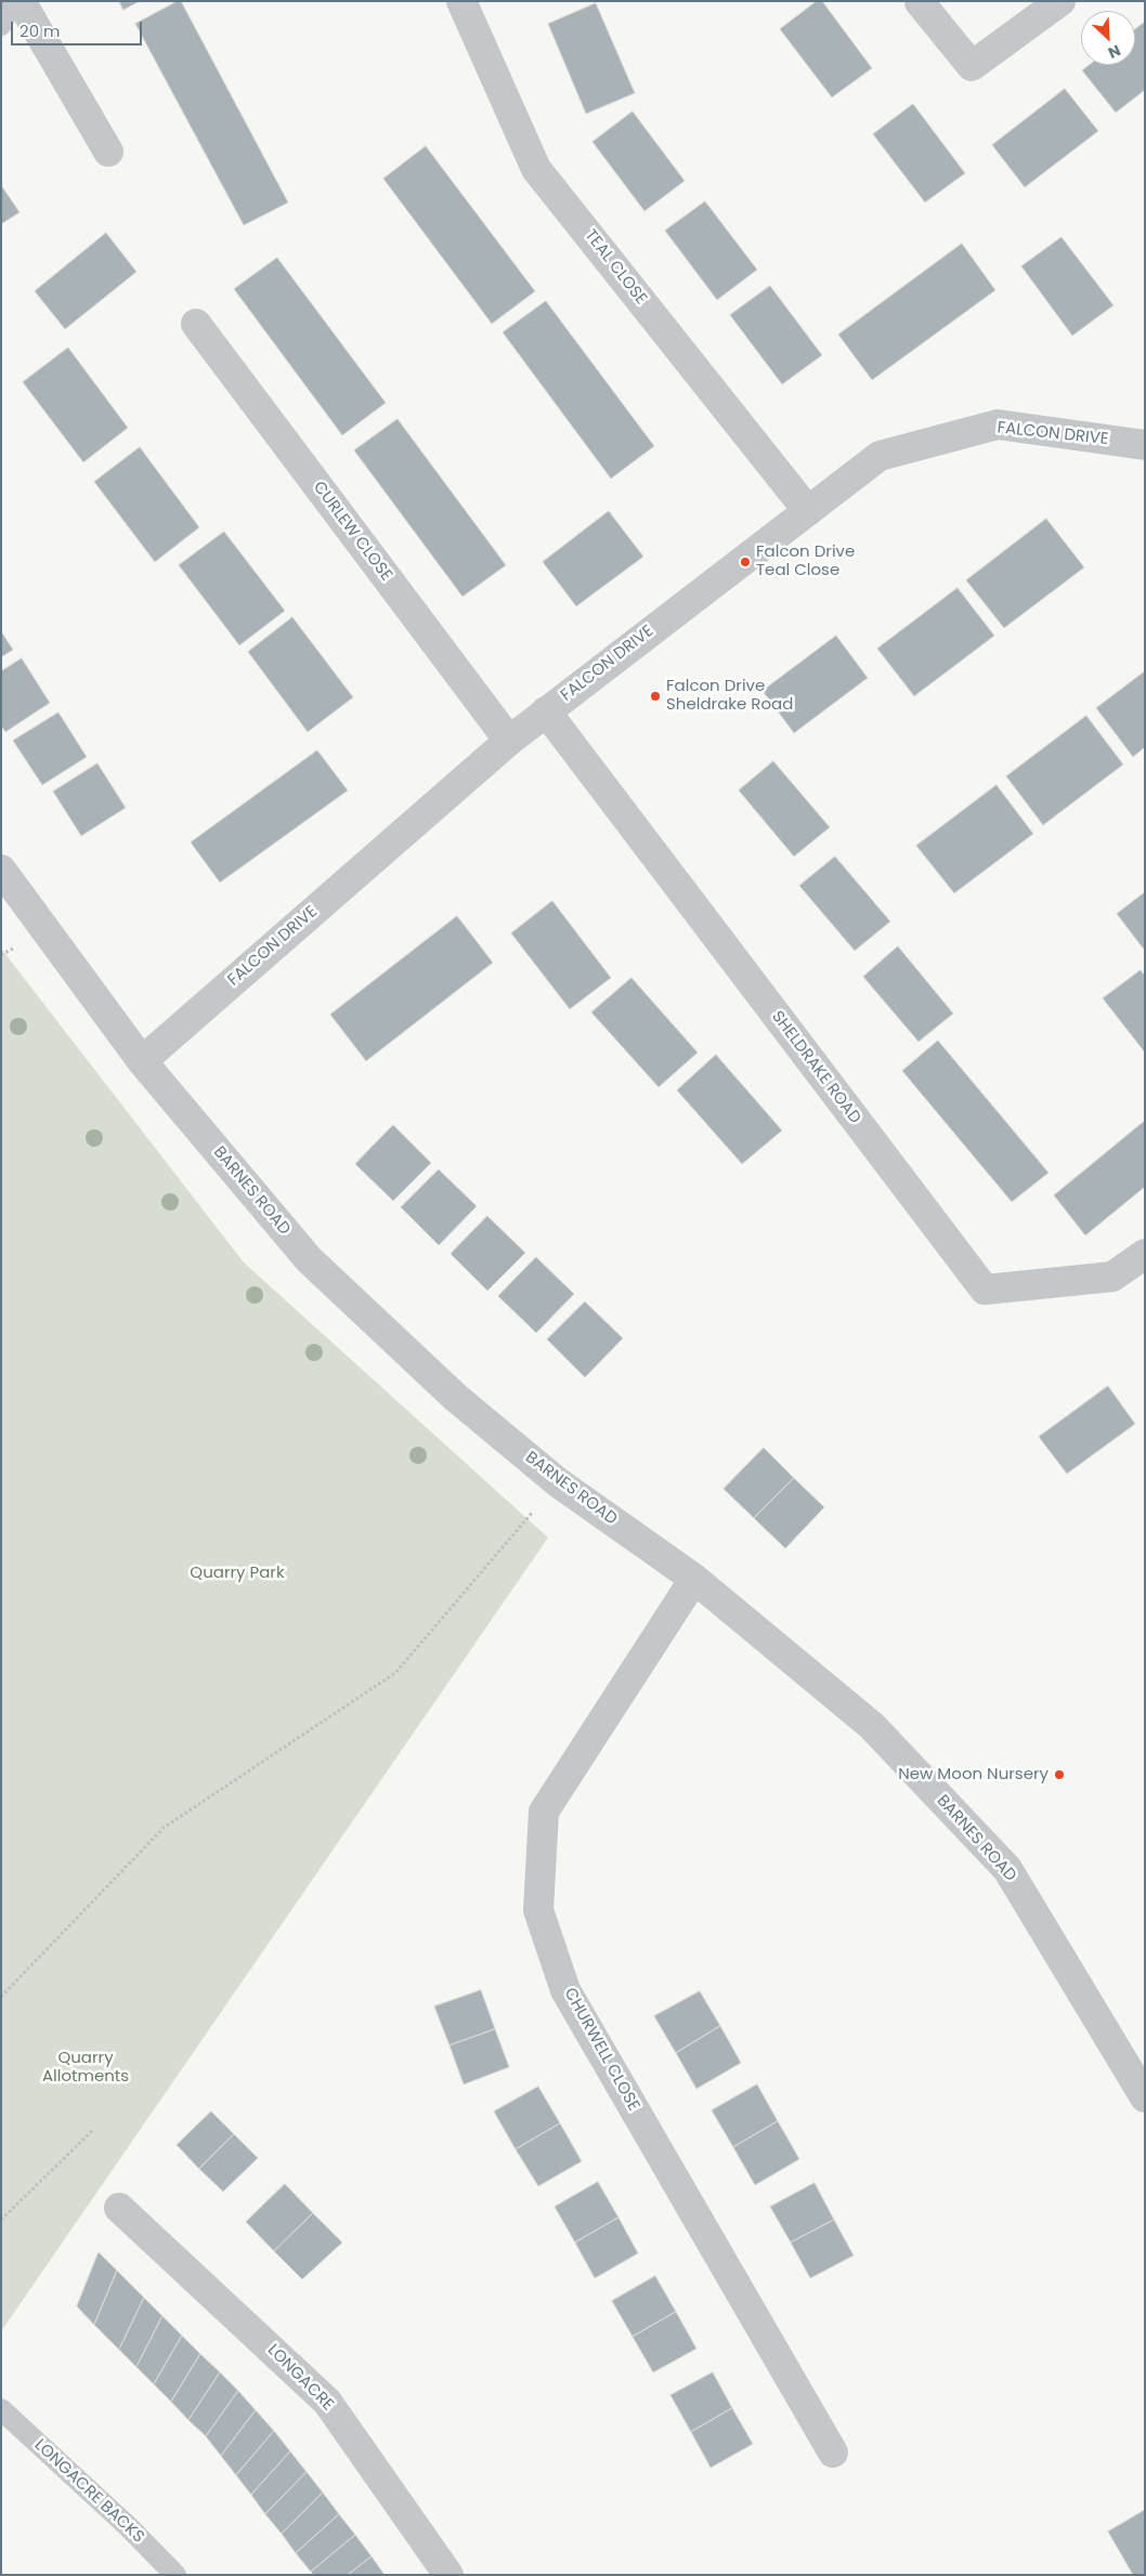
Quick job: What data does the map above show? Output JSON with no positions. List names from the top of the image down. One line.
{"streets":{"street":["TEAL CLOSE","FALCON DRIVE","CURLEW CLOSE","SHELDRAKE ROAD","BARNES ROAD","CHURWELL CLOSE","LONGACRE"],"lane":["LONGACRE BACKS"]},"crossings":[["TEAL CLOSE","FALCON DRIVE"],["FALCON DRIVE","CURLEW CLOSE"],["FALCON DRIVE","SHELDRAKE ROAD"],["FALCON DRIVE","BARNES ROAD"],["BARNES ROAD","CHURWELL CLOSE"]],"parks":["Quarry Park","Quarry Allotments"],"places":["Falcon Drive Teal Close","Falcon Drive Sheldrake Road","New Moon Nursery"],"scale_bar":"20 m","north":"bottom right"}
